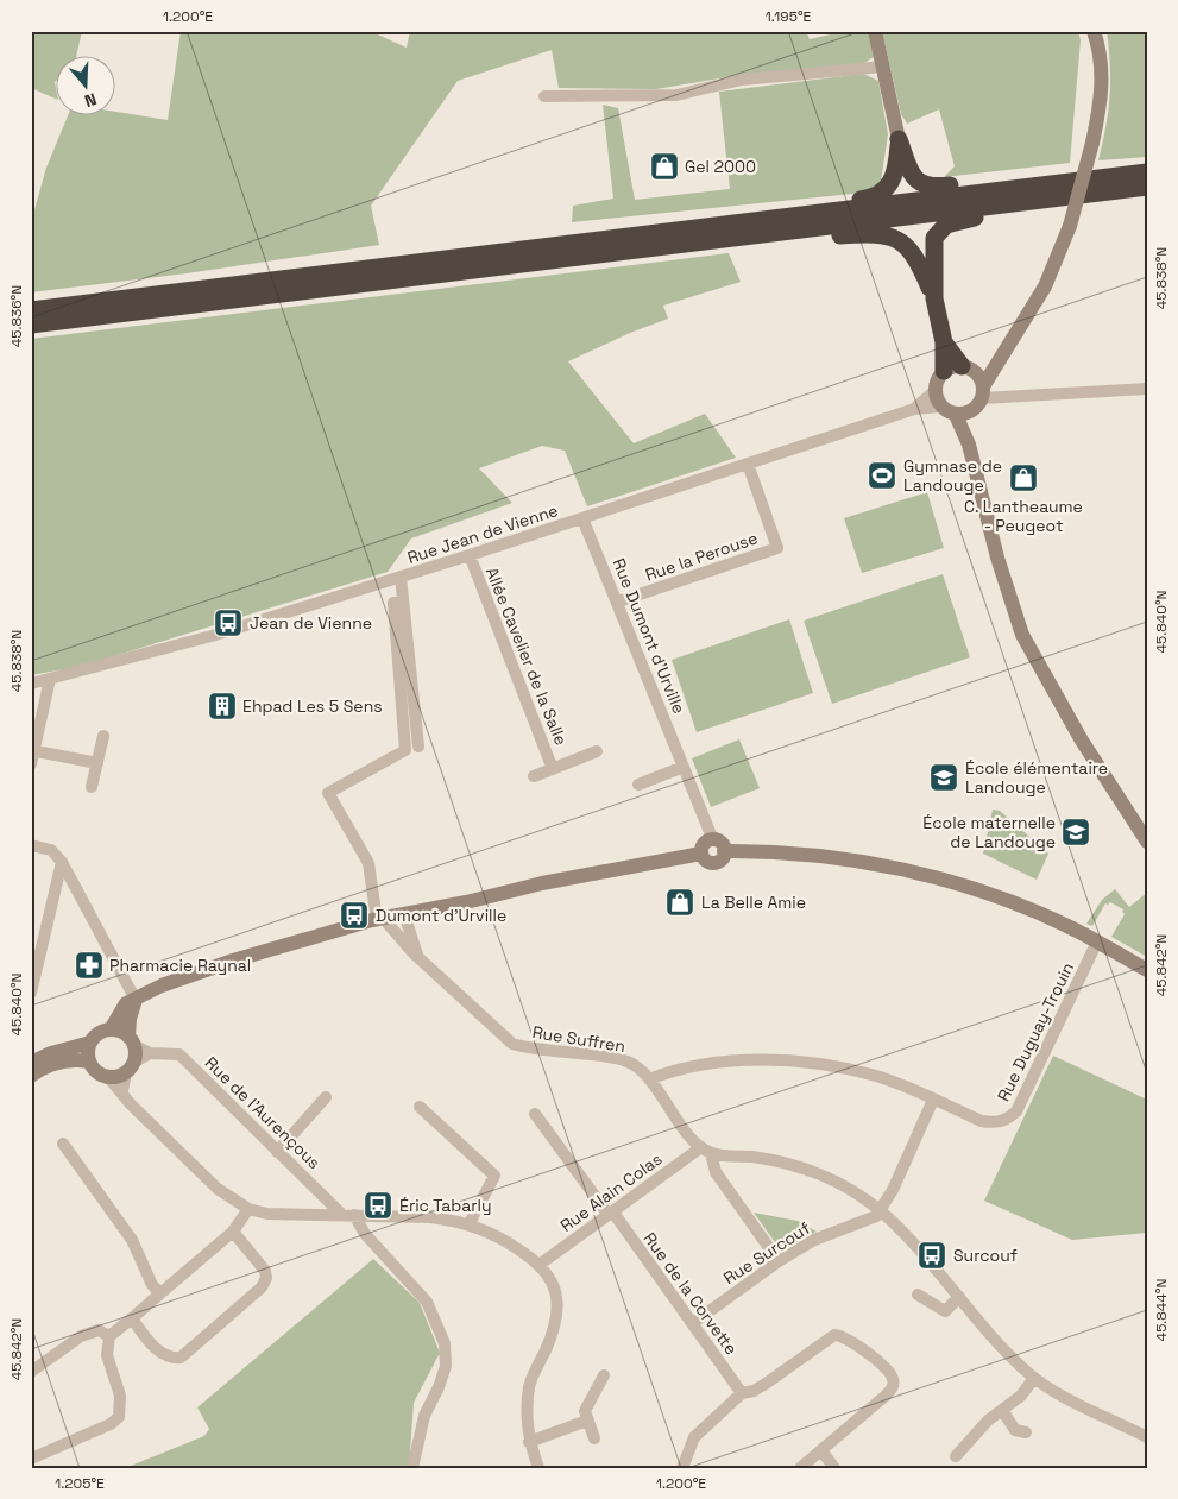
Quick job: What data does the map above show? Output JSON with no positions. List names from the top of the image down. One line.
{"streets":{"street":["Rue Jean de Vienne","Rue la Perouse","Rue Dumont d'Urville","Allée Cavelier de la Salle","Rue Duguay-Trouin","Rue Suffren","Rue de l'Aurençous","Rue Alain Colas","Rue Surcouf","Rue de la Corvette"]},"crossings":[["Rue Jean de Vienne","Rue la Perouse"],["Rue Jean de Vienne","Rue Dumont d'Urville"],["Rue Jean de Vienne","Allée Cavelier de la Salle"],["Rue la Perouse","Rue Dumont d'Urville"],["Rue Duguay-Trouin","Rue Suffren"],["Rue Suffren","Rue Alain Colas"],["Rue Suffren","Rue Surcouf"],["Rue Alain Colas","Rue de la Corvette"],["Rue Surcouf","Rue de la Corvette"]],"places":{"shop":["Gel 2000","C. Lantheaume - Peugeot","La Belle Amie"],"sports":["Gymnase de Landouge"],"bus stop":["Jean de Vienne","Dumont d'Urville","Éric Tabarly","Surcouf"],"building":["Ehpad Les 5 Sens"],"school or university":["École élémentaire Landouge","École maternelle de Landouge"],"pharmacy":["Pharmacie Raynal"]},"north":"bottom","coordinates":["1.200°E","1.195°E","45.838°N","45.836°N","45.840°N","45.842°N","45.844°N","1.205°E"]}
